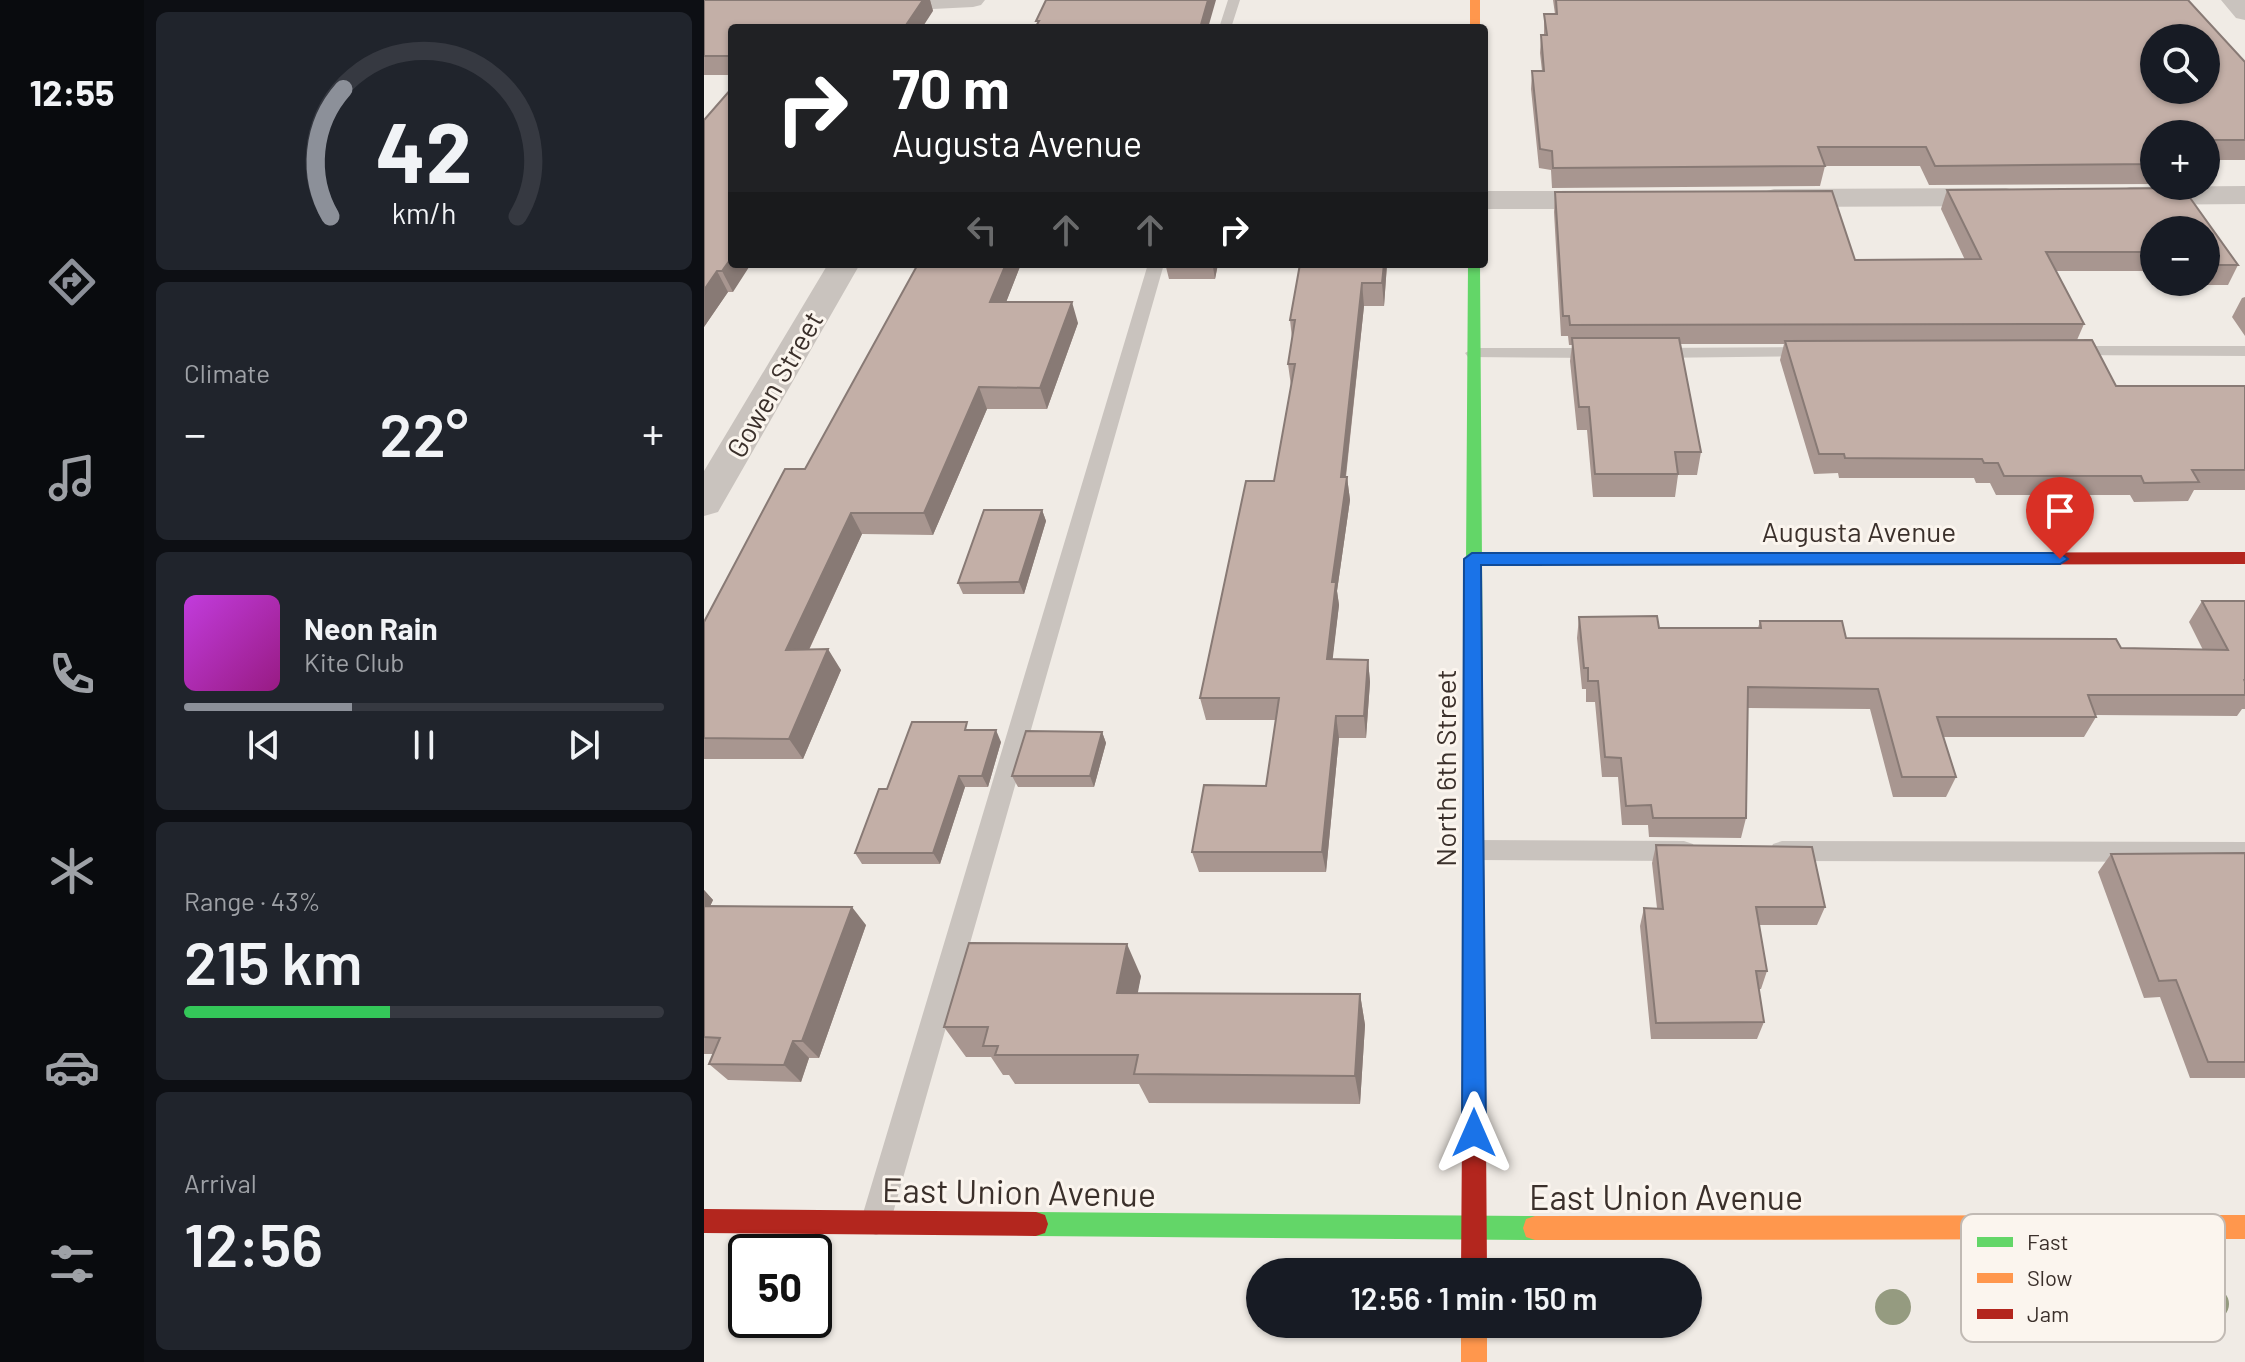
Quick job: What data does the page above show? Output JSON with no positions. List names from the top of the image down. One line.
{"streets":{"street":["Gowen Street","Augusta Avenue","North 6th Street","East Union Avenue"]},"crossings":[["Augusta Avenue","North 6th Street"],["North 6th Street","East Union Avenue"]],"legend":["Fast","Slow","Jam"],"page":{"tabs":"12:55","map_buttons":["+","−"],"turn":["70 m","Augusta Avenue"],"tile":["Climate",["Range · 43%","215 km"],["Arrival","12:56"]],"heat":["−","22°","+"],"song":["Neon Rain","Kite Club"],"limit":"50","trip":"12:56 · 1 min · 150 m","gauge":["42","km/h"]}}
